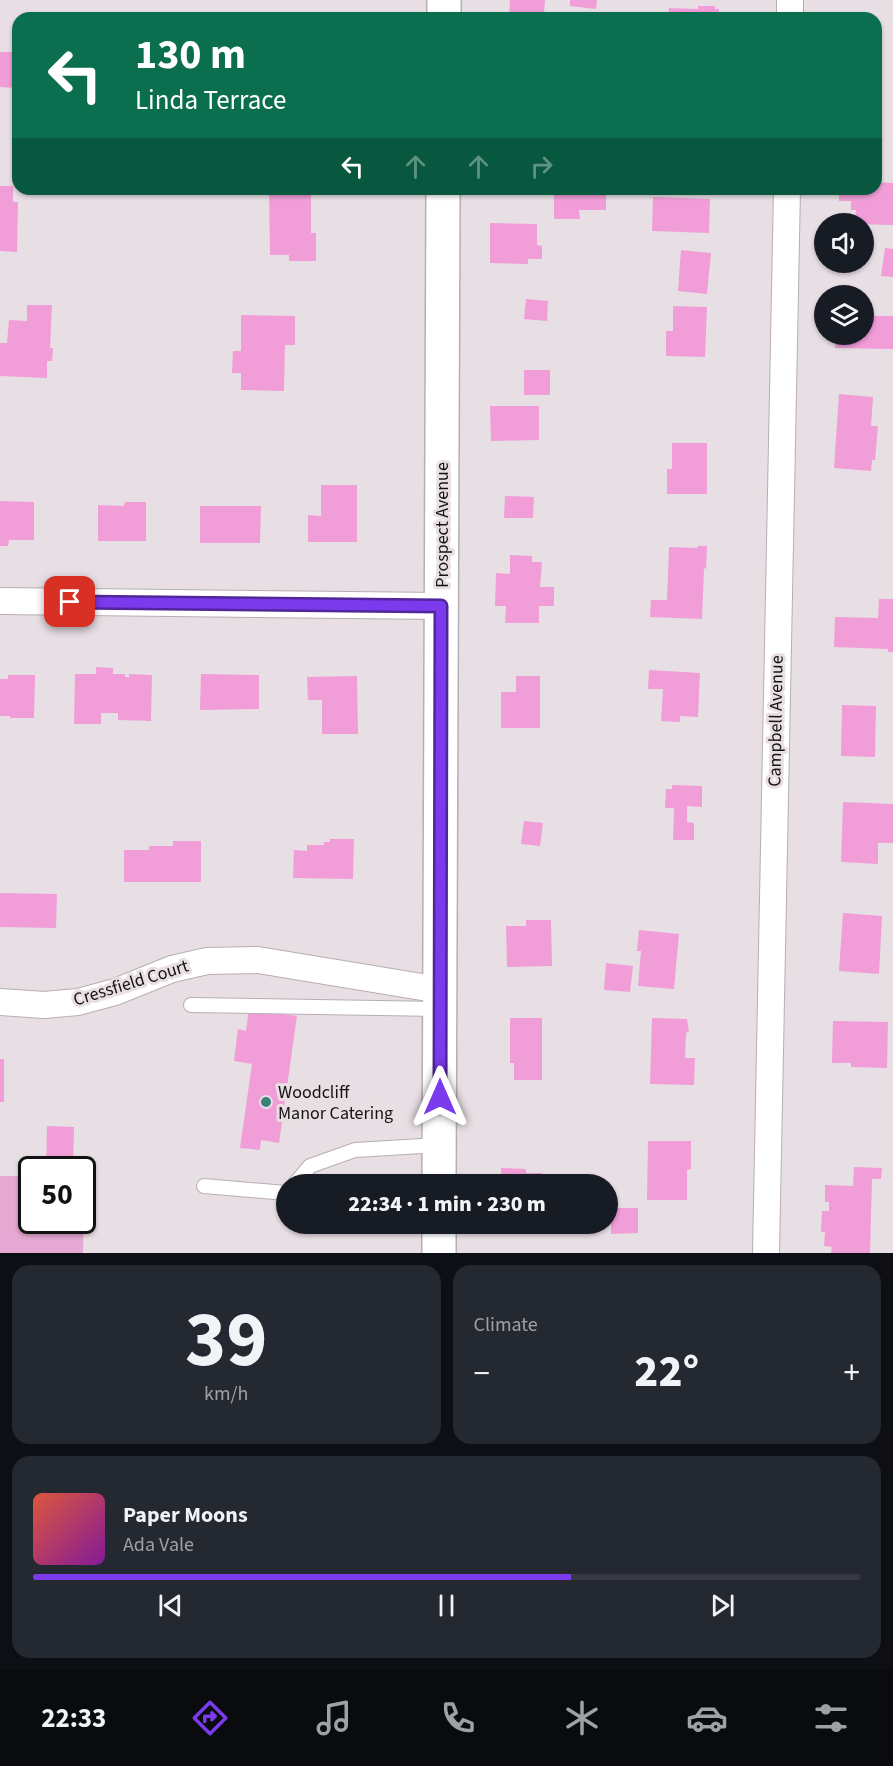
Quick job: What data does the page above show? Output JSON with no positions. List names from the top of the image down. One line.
{"streets":{"main road":["Prospect Avenue"],"street":["Campbell Avenue","Cressfield Court"]},"crossings":[["Prospect Avenue","Cressfield Court"]],"places":["Woodcliff Manor Catering"],"page":{"turn":["130 m","Linda Terrace"],"limit":"50","trip":"22:34 · 1 min · 230 m","tile":[["39","km/h"],"Climate"],"heat":["−","22°","+"],"song":["Paper Moons","Ada Vale"],"tabs":"22:33"}}
